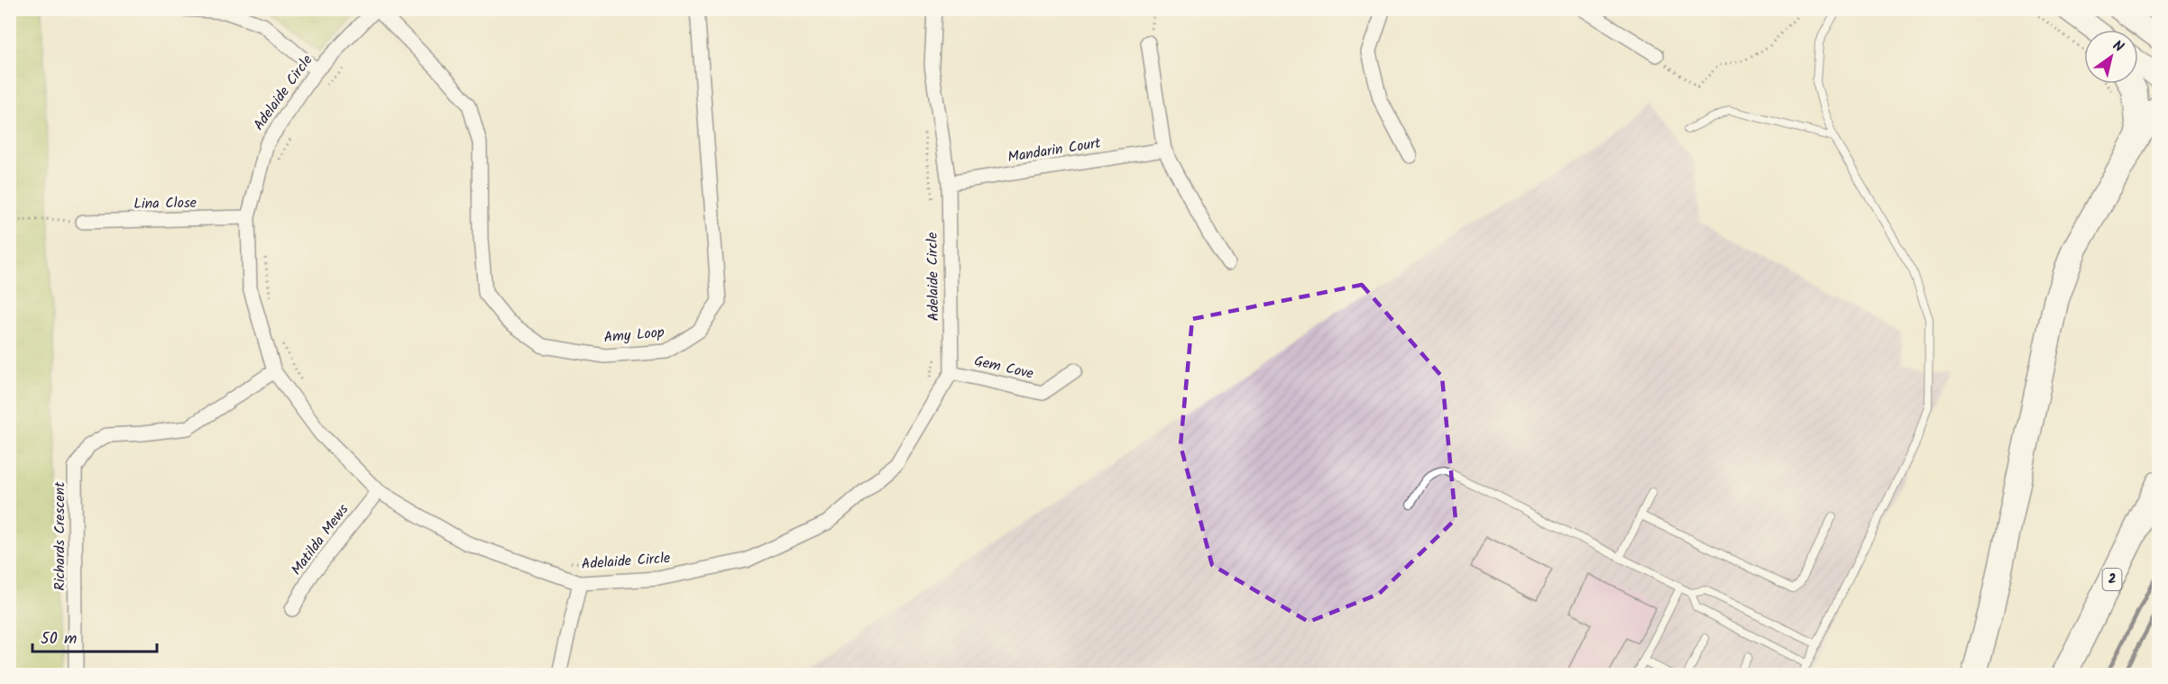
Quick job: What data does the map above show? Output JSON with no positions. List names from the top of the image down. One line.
{"streets":{"highway":["2"],"street":["Adelaide Circle","Mandarin Court","Lina Close","Amy Loop","Gem Cove","Richards Crescent","Matilda Mews"]},"crossings":[["Adelaide Circle","Mandarin Court"],["Adelaide Circle","Lina Close"],["Adelaide Circle","Amy Loop"],["Adelaide Circle","Gem Cove"],["Adelaide Circle","Richards Crescent"],["Adelaide Circle","Matilda Mews"]],"scale_bar":"50 m","north":"top right"}
